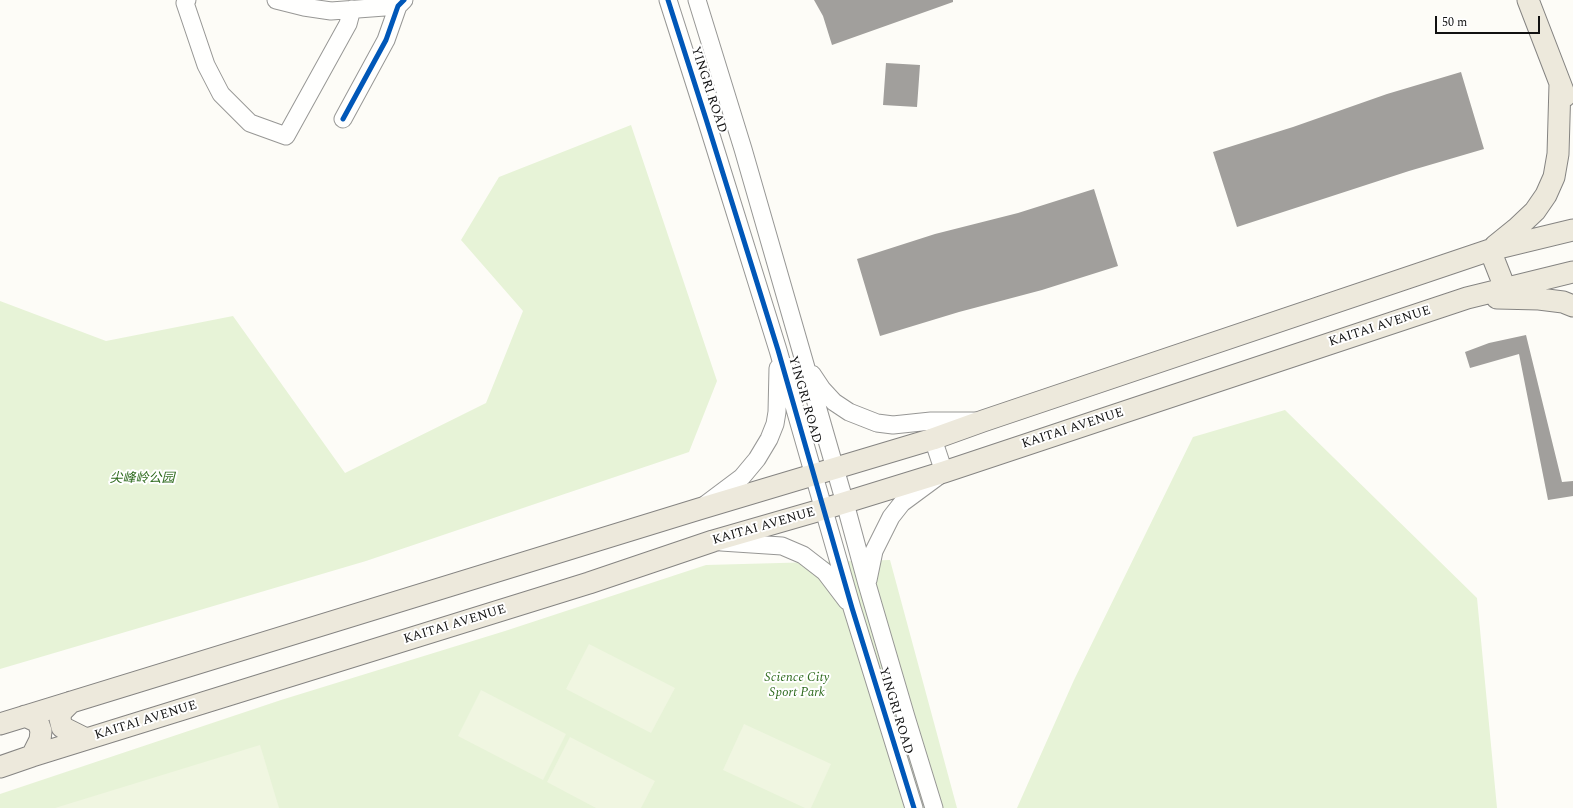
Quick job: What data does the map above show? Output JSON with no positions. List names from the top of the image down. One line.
{"streets":{"main road":["KAITAI AVENUE"],"street":["YINGRI ROAD"]},"crossings":[["YINGRI ROAD","KAITAI AVENUE"]],"parks":["尖峰岭公园","Science City Sport Park"],"scale_bar":"50 m"}
